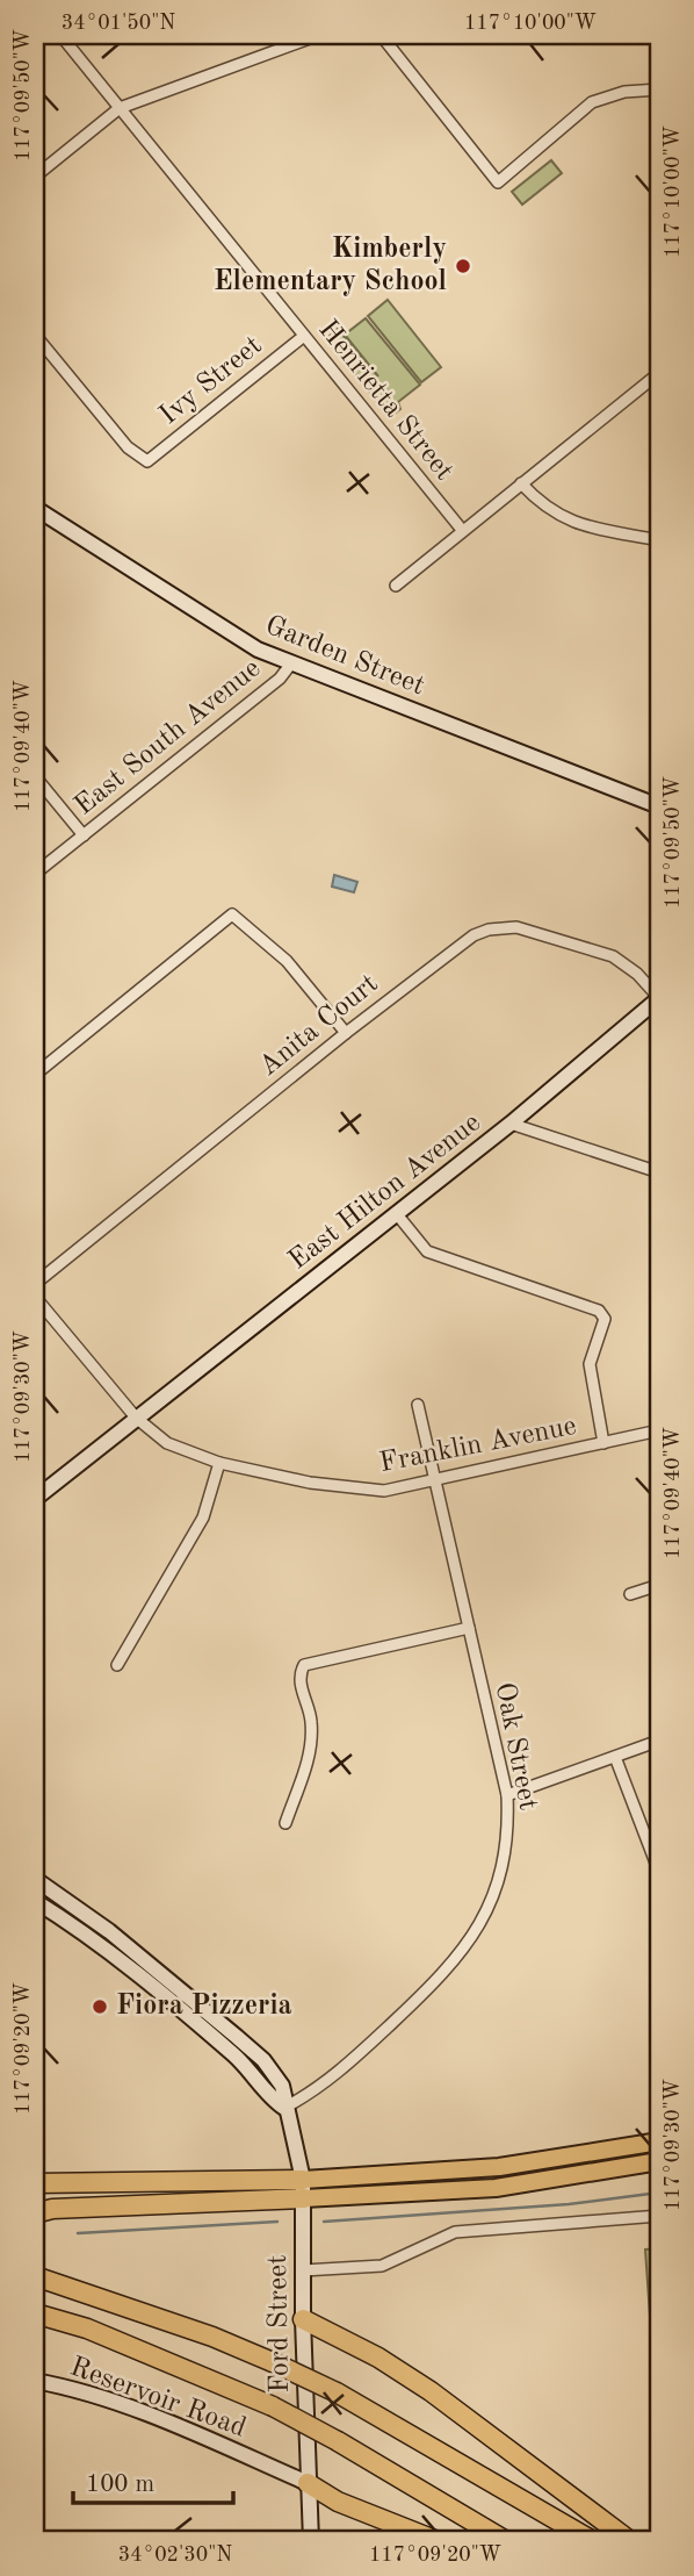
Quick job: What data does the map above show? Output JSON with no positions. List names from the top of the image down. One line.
{"streets":{"street":["Ivy Street","Henrietta Street","Garden Street","East South Avenue","Anita Court","East Hilton Avenue","Franklin Avenue","Oak Street","Ford Street","Reservoir Road"]},"crossings":[["Ivy Street","Henrietta Street"],["Garden Street","East South Avenue"],["Anita Court","East Hilton Avenue"],["East Hilton Avenue","Franklin Avenue"],["Franklin Avenue","Oak Street"],["Oak Street","Ford Street"],["Ford Street","Reservoir Road"]],"places":["Kimberly Elementary School","Fiora Pizzeria"],"scale_bar":"100 m","coordinates":["34°01'50\"N","117°10'00\"W","117°09'50\"W","117°09'40\"W","117°09'30\"W","117°09'20\"W","34°02'30\"N"]}
